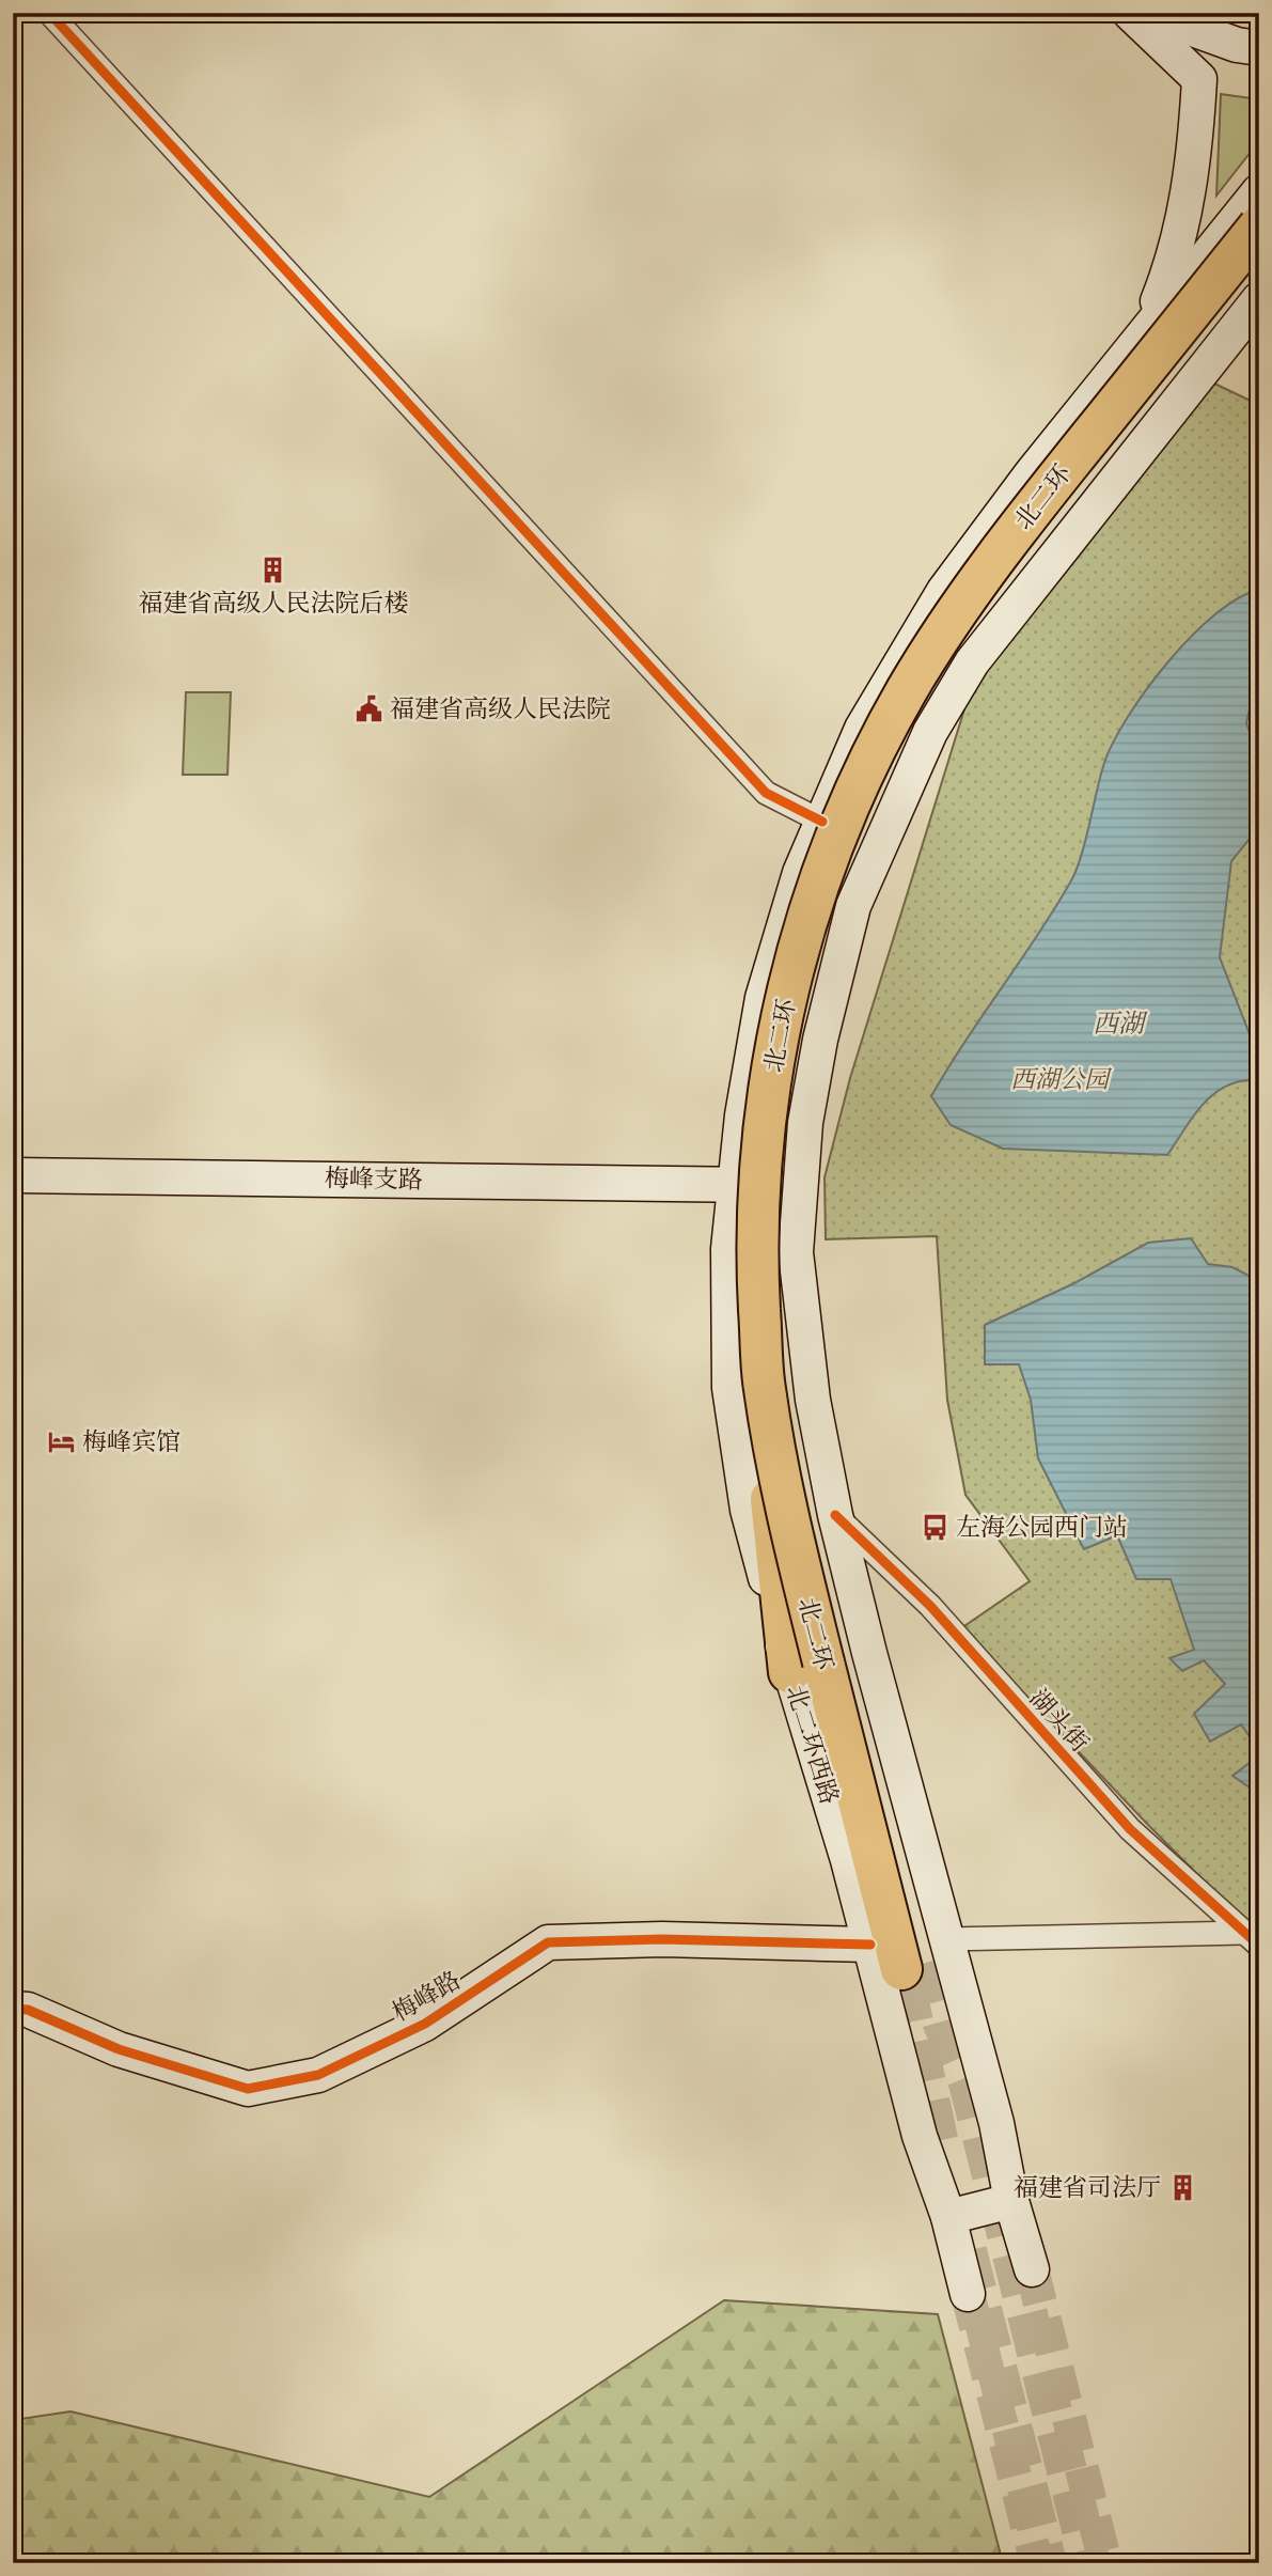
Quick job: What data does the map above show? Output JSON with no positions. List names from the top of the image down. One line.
{"streets":{"highway":["北二环"],"main road":["梅峰支路","北二环西路","梅峰路"],"street":["湖头街"]},"crossings":[["北二环","北二环西路"],["梅峰支路","北二环西路"],["北二环西路","梅峰路"]],"water":["西湖"],"parks":["西湖公园"],"places":{"building":["福建省高级人民法院后楼","福建省司法厅"],"public building":["福建省高级人民法院"],"hotel":["梅峰宾馆"],"bus stop":["左海公园西门站"]}}
